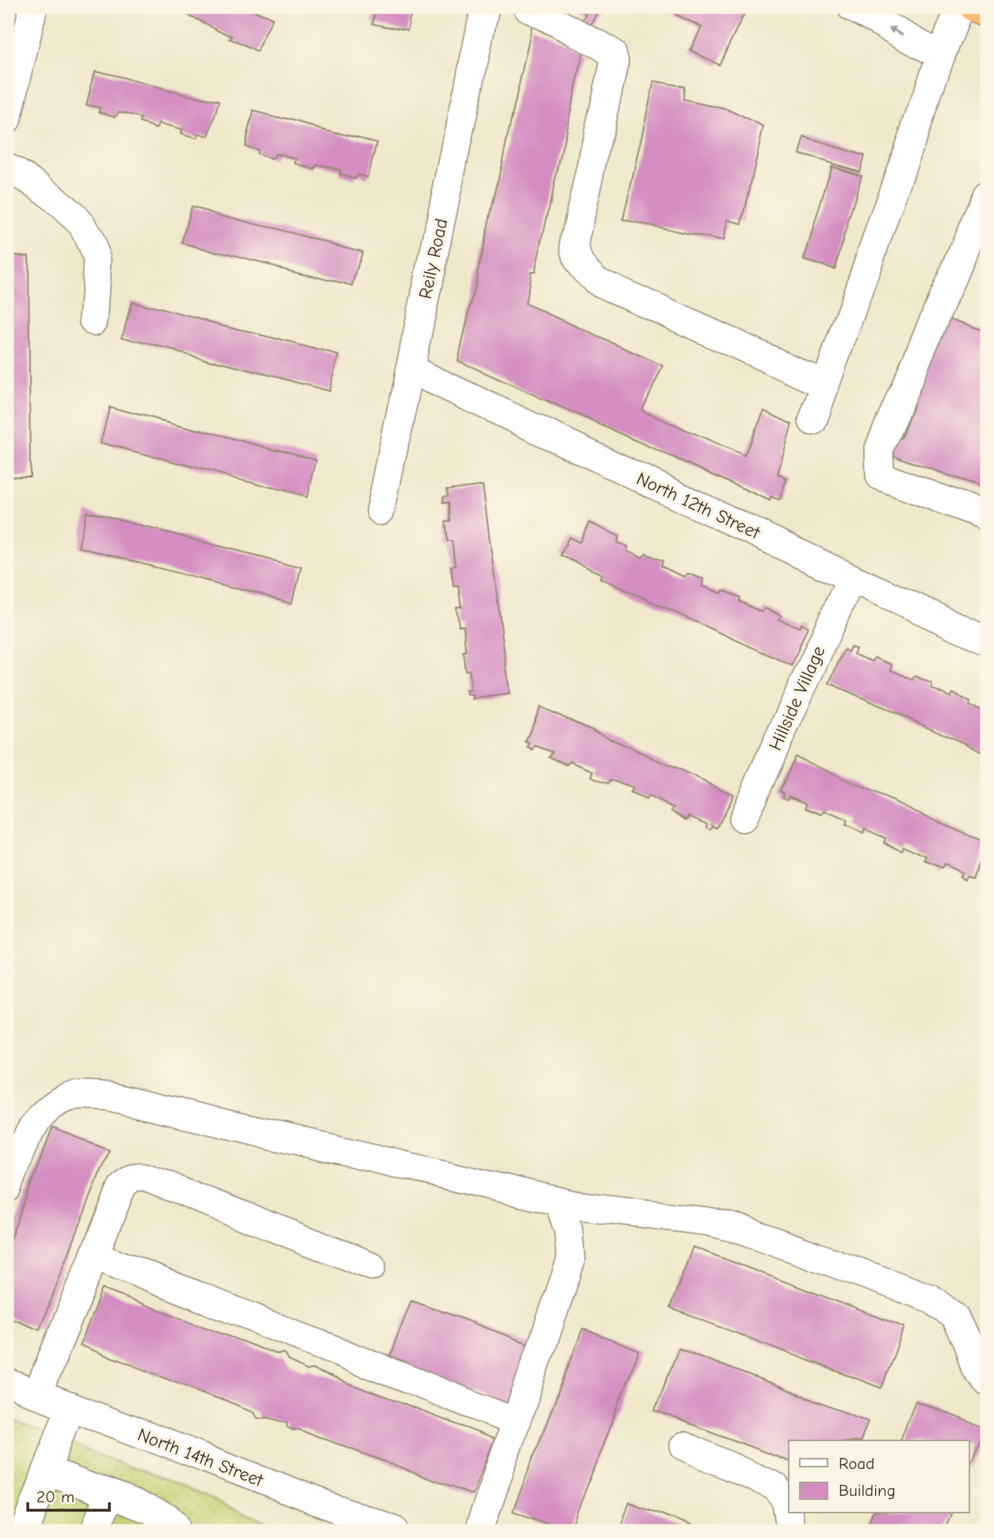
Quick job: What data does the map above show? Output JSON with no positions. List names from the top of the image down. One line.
{"streets":{"street":["Reily Road","North 12th Street","Hillside Village","North 14th Street"]},"crossings":[["Reily Road","North 12th Street"],["North 12th Street","Hillside Village"]],"legend":["Road","Building"],"scale_bar":"20 m"}
